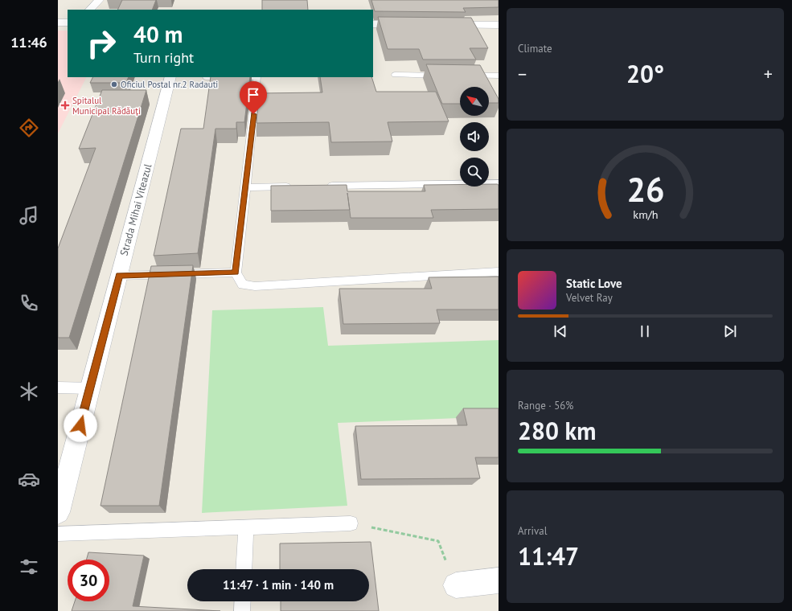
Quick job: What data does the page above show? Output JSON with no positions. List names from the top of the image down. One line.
{"streets":{"street":["Strada Mihai Viteazul"]},"places":{"other":["Oficiul Postal nr.2 Radauti"],"health":["Spitalul Municipal Rădăuți"]},"north":"top left","page":{"tabs":"11:46","tile":["Climate",["Range · 56%","280 km"],["Arrival","11:47"]],"turn":["40 m","Turn right"],"heat":["−","20°","+"],"song":["Static Love","Velvet Ray"],"limit":"30","trip":"11:47 · 1 min · 140 m","gauge":["26","km/h"]}}
